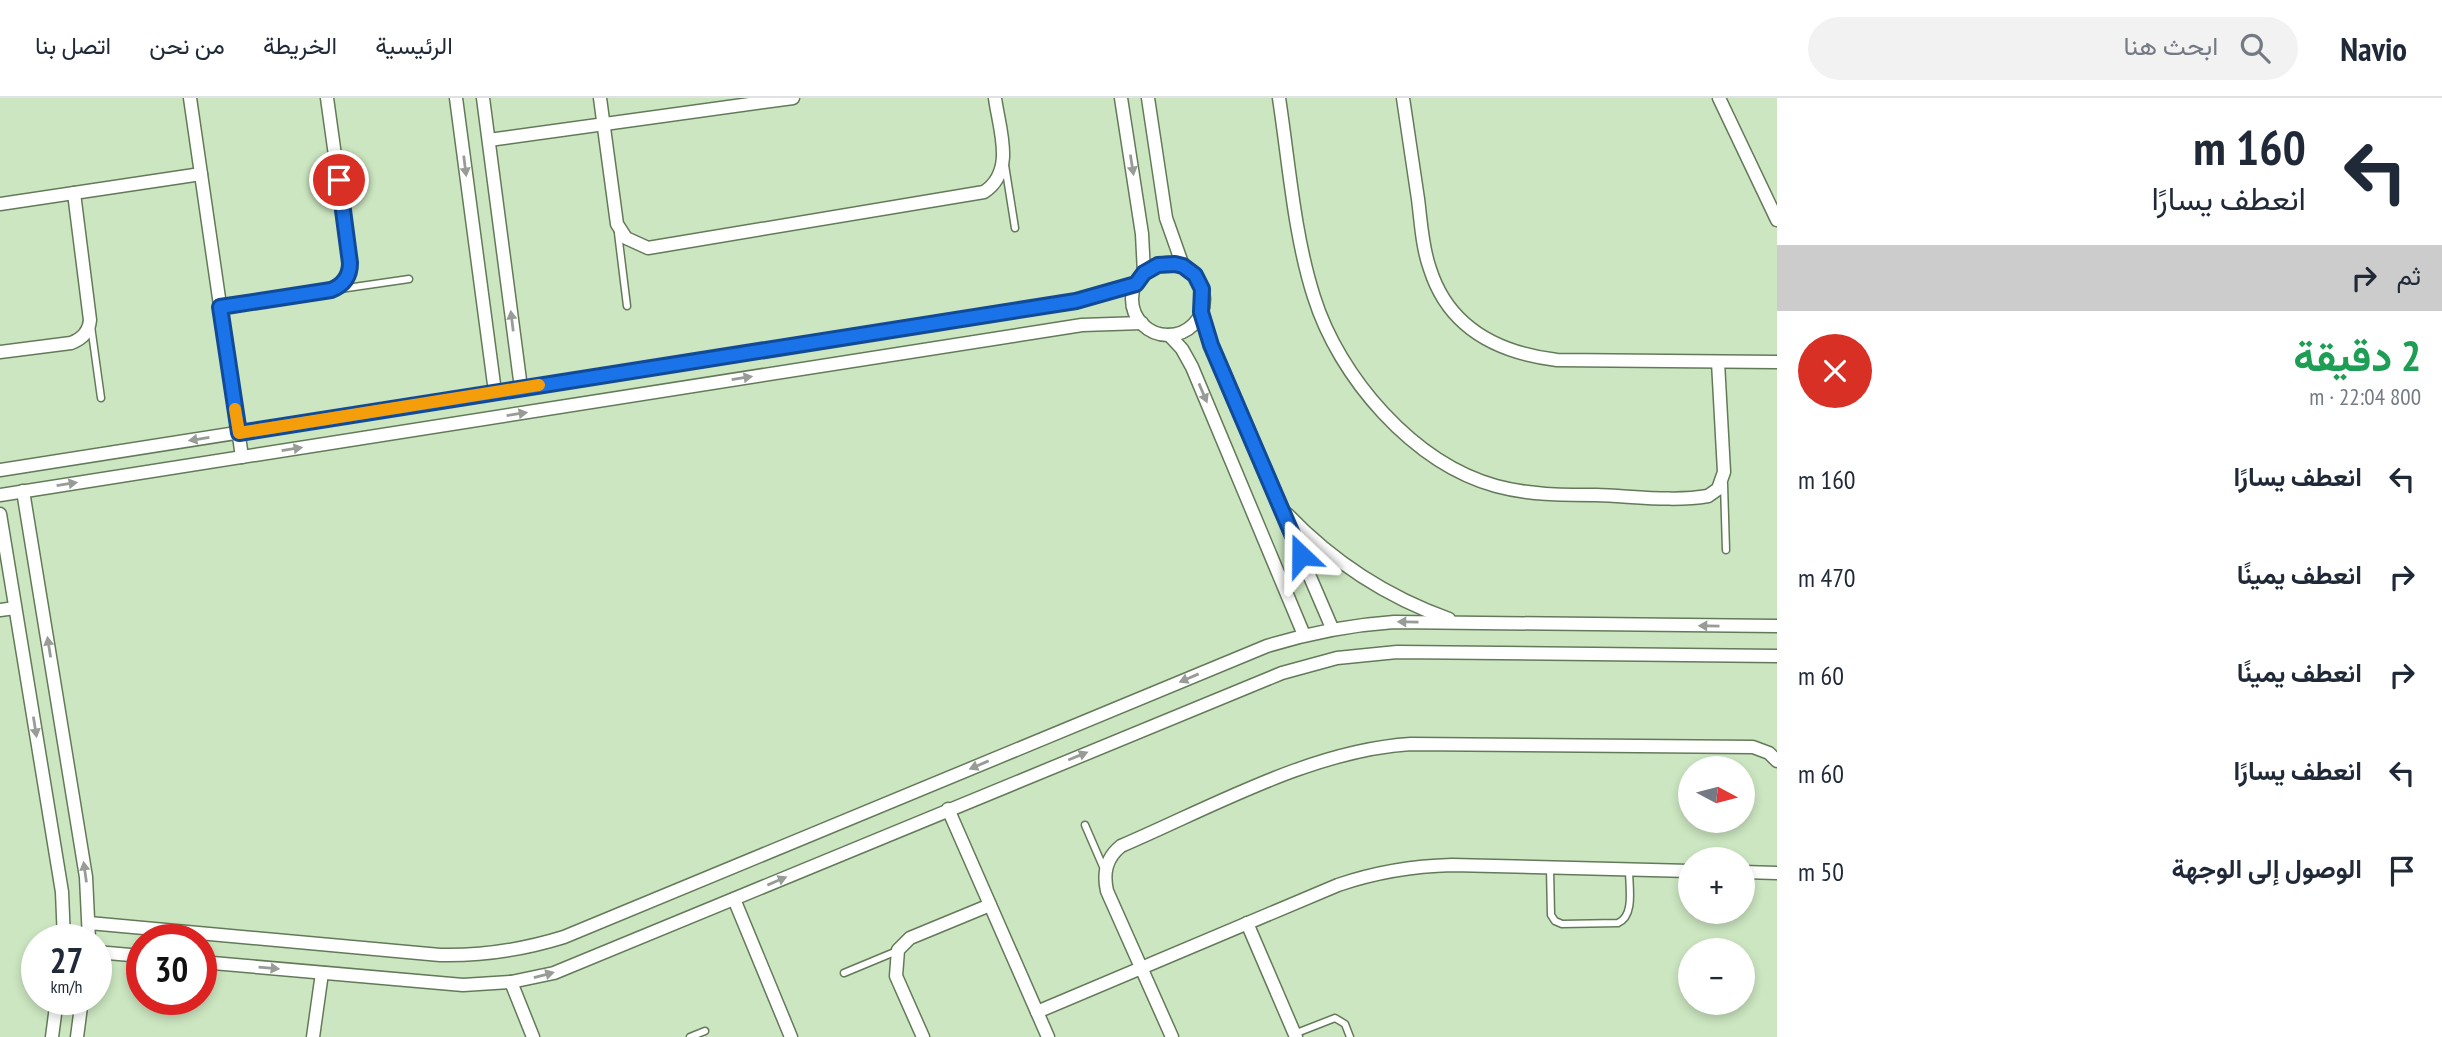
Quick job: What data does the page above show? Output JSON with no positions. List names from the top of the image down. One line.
{"north":"right","page":{"header":"Navio","search":"ابحث هنا","nav":["الرئيسية","الخريطة","من نحن","اتصل بنا"],"turn":["160 m","انعطف يسارًا"],"then":"ثم","heading":["2 دقيقة","800 m · 22:04"],"list":[{"name":"انعطف يسارًا","value":"160 m"},{"name":"انعطف يمينًا","value":"470 m"},{"name":"انعطف يمينًا","value":"60 m"},{"name":"انعطف يسارًا","value":"60 m"},{"name":"الوصول إلى الوجهة","value":"50 m"}],"map_buttons":["+","−"],"speed":"27 km/h","limit":"30"}}
